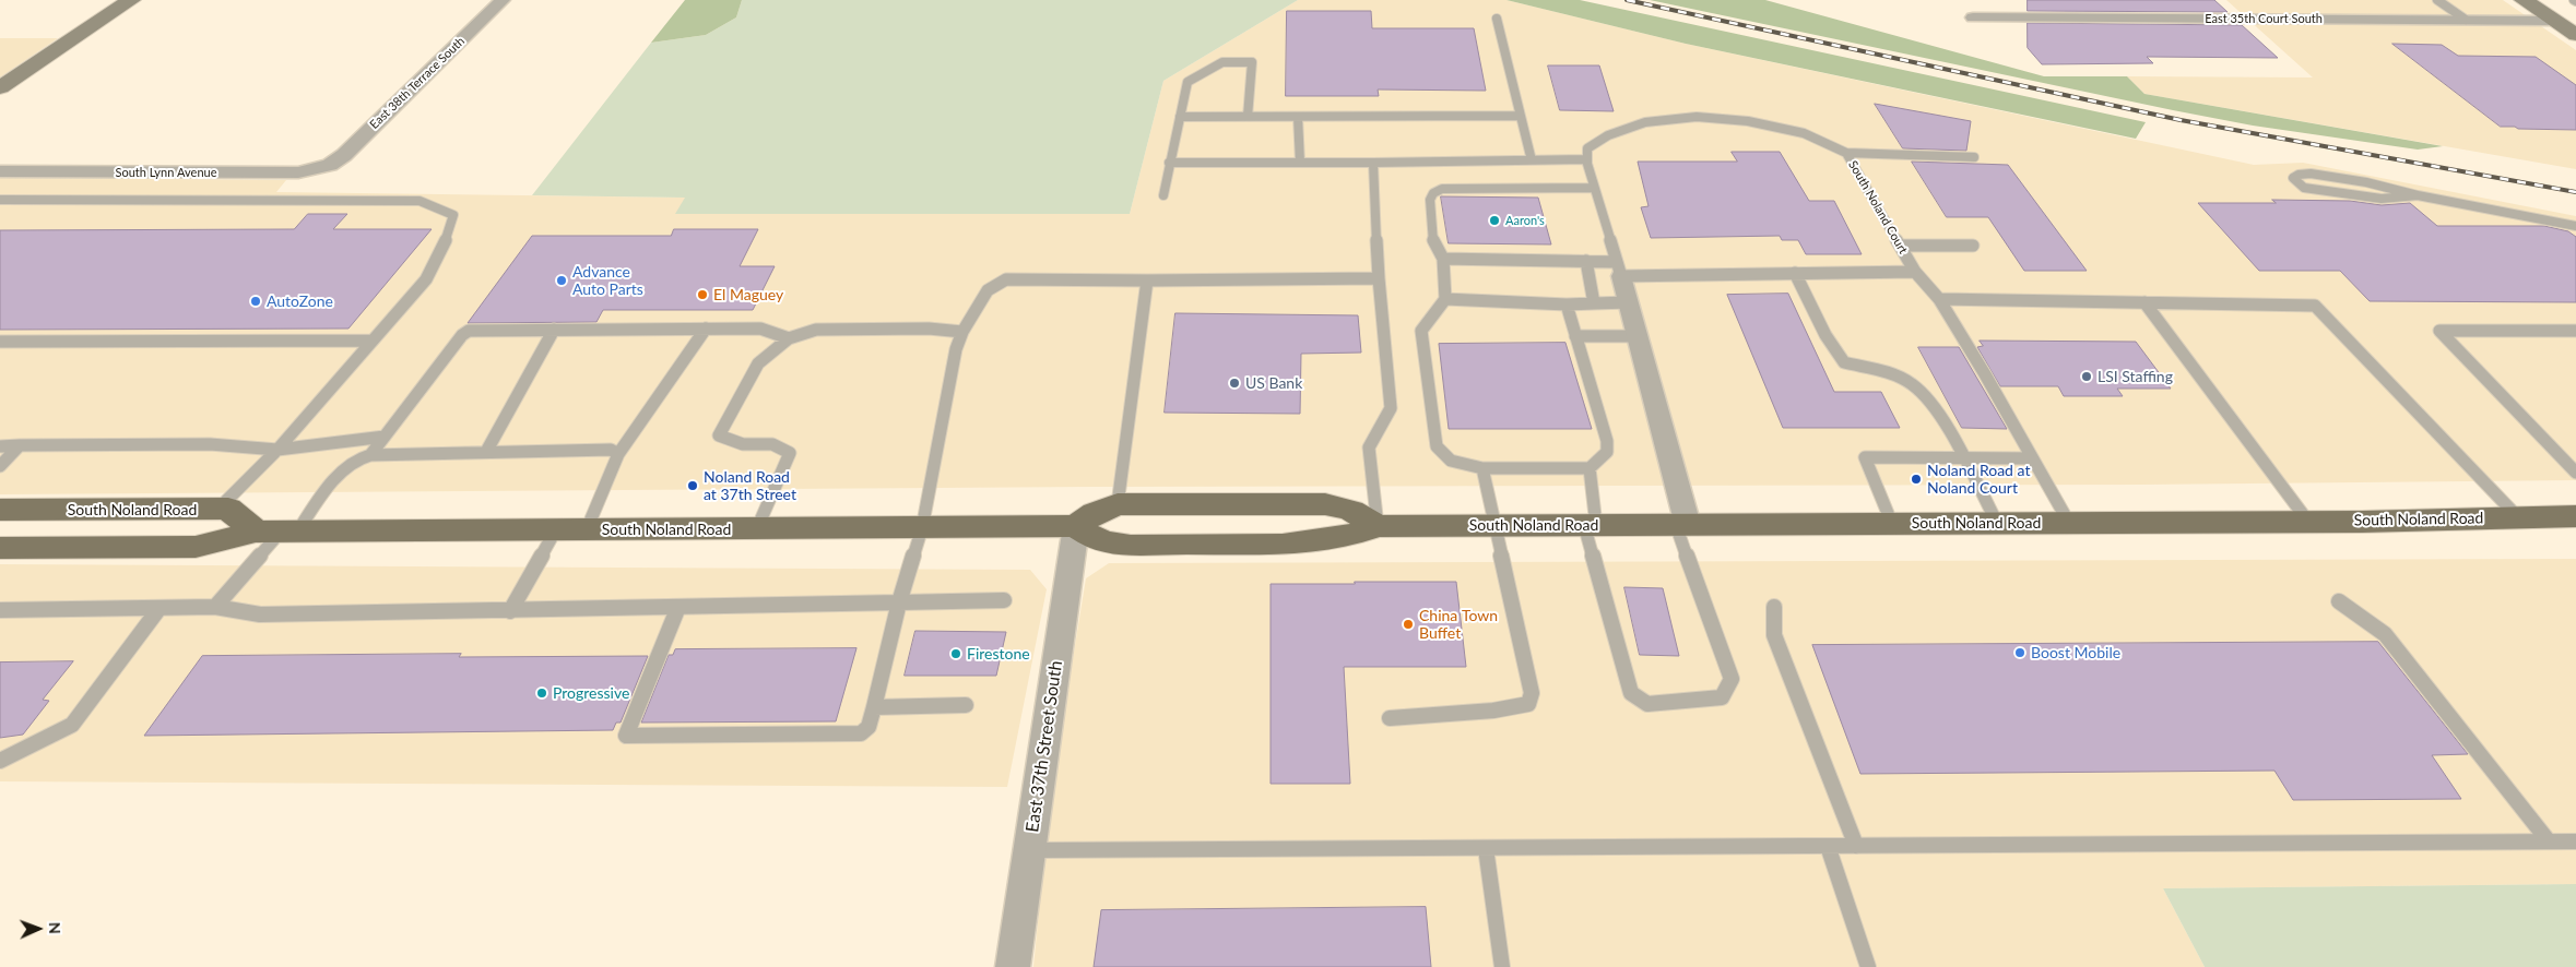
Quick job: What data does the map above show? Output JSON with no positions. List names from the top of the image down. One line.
{"streets":{"main road":["South Noland Road"],"street":["East 35th Court South","East 38th Terrace South","South Lynn Avenue","East 37th Street South"],"lane":["South Noland Court"]},"crossings":[["East 38th Terrace South","South Lynn Avenue"],["South Noland Road","East 37th Street South"]],"places":["Aaron's","Advance Auto Parts","El Maguey","AutoZone","LSI Staffing","US Bank","Noland Road at Noland Court","Noland Road at 37th Street","China Town Buffet","Boost Mobile","Firestone","Progressive"],"north":"right"}
